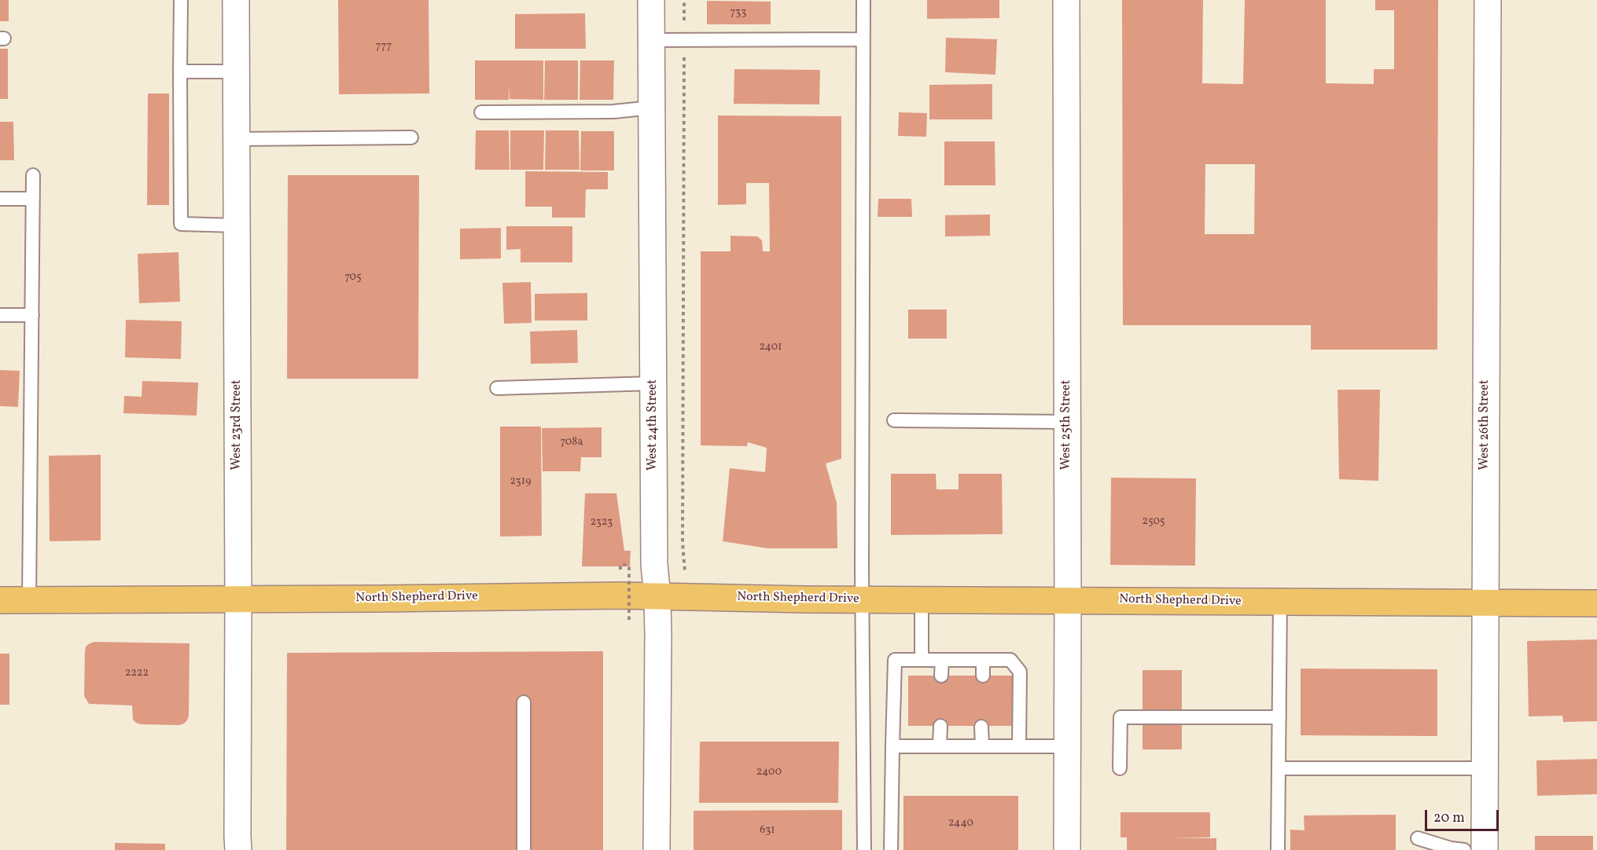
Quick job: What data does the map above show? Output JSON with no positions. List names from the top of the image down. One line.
{"streets":{"main road":["North Shepherd Drive"],"street":["West 23rd Street","West 24th Street","West 25th Street","West 26th Street"]},"crossings":[["West 23rd Street","North Shepherd Drive"],["West 24th Street","North Shepherd Drive"],["West 25th Street","North Shepherd Drive"],["West 26th Street","North Shepherd Drive"]],"house_numbers":["733","777","705","2401","708a","2319","2505","2323","2222","2400","2440","631"],"scale_bar":"20 m"}
